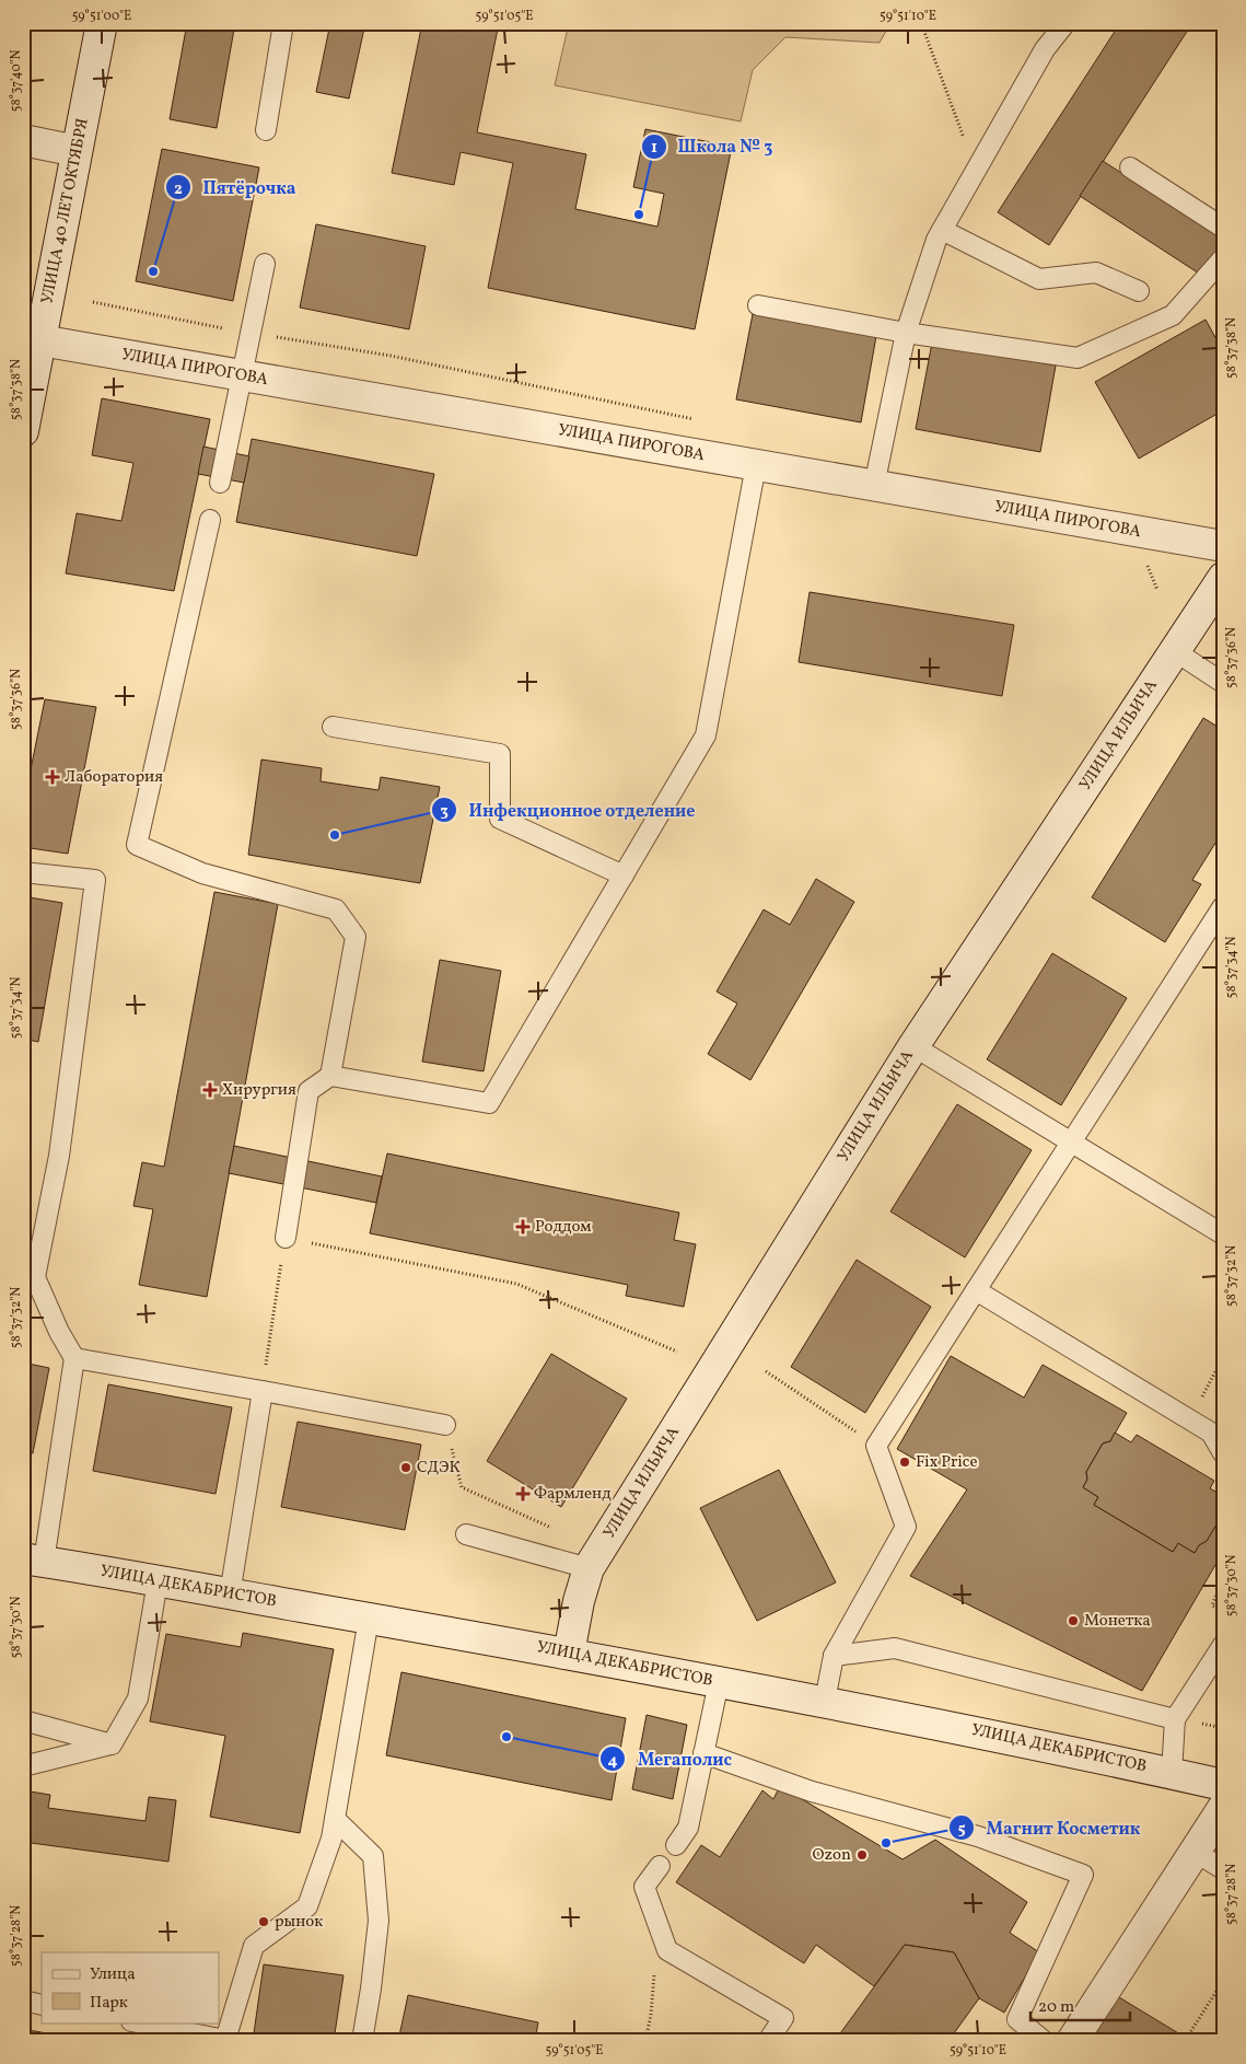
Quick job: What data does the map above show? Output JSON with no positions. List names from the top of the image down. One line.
{"streets":{"street":["УЛИЦА 40 ЛЕТ ОКТЯБРЯ","УЛИЦА ПИРОГОВА","УЛИЦА ИЛЬИЧА","УЛИЦА ДЕКАБРИСТОВ"]},"crossings":[["УЛИЦА 40 ЛЕТ ОКТЯБРЯ","УЛИЦА ПИРОГОВА"],["УЛИЦА ИЛЬИЧА","УЛИЦА ДЕКАБРИСТОВ"]],"places":{"other":["Школа № 3","Пятёрочка","Инфекционное отделение","Fix Price","СДЭК","Монетка","Мегаполис","Магнит Косметик","Ozon","рынок"],"health":["Лаборатория","Хирургия","Роддом","Фармленд"]},"legend":["Улица","Парк"],"scale_bar":"20 m","coordinates":["59°51'00\"E","59°51'05\"E","59°51'10\"E","58°37'40\"N","58°37'38\"N","58°37'36\"N","58°37'34\"N","58°37'32\"N","58°37'30\"N","58°37'28\"N"]}
